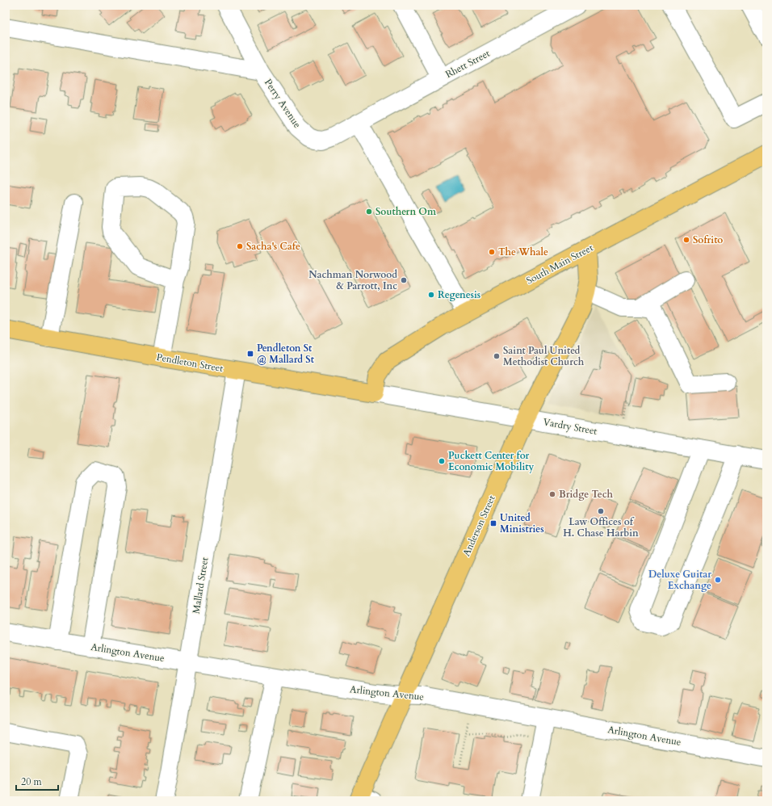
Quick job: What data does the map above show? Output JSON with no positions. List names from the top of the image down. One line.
{"streets":{"main road":["South Main Street","Pendleton Street","Anderson Street"],"street":["Rhett Street","Perry Avenue","Vardry Street","Mallard Street","Arlington Avenue"]},"crossings":[["Rhett Street","Perry Avenue"],["South Main Street","Pendleton Street"],["South Main Street","Vardry Street"],["South Main Street","Anderson Street"],["Pendleton Street","Vardry Street"],["Pendleton Street","Mallard Street"],["Vardry Street","Anderson Street"],["Anderson Street","Arlington Avenue"],["Mallard Street","Arlington Avenue"]],"places":{"other":["Southern Om","Sofrito","Sacha's Cafe","The Whale","Nachman Norwood & Parrott, Inc","Regenesis","Saint Paul United Methodist Church","Puckett Center for Economic Mobility","Bridge Tech","Law Offices of H. Chase Harbin","Deluxe Guitar Exchange"],"transit":["Pendleton St @ Mallard St","United Ministries"]},"scale_bar":"20 m"}
